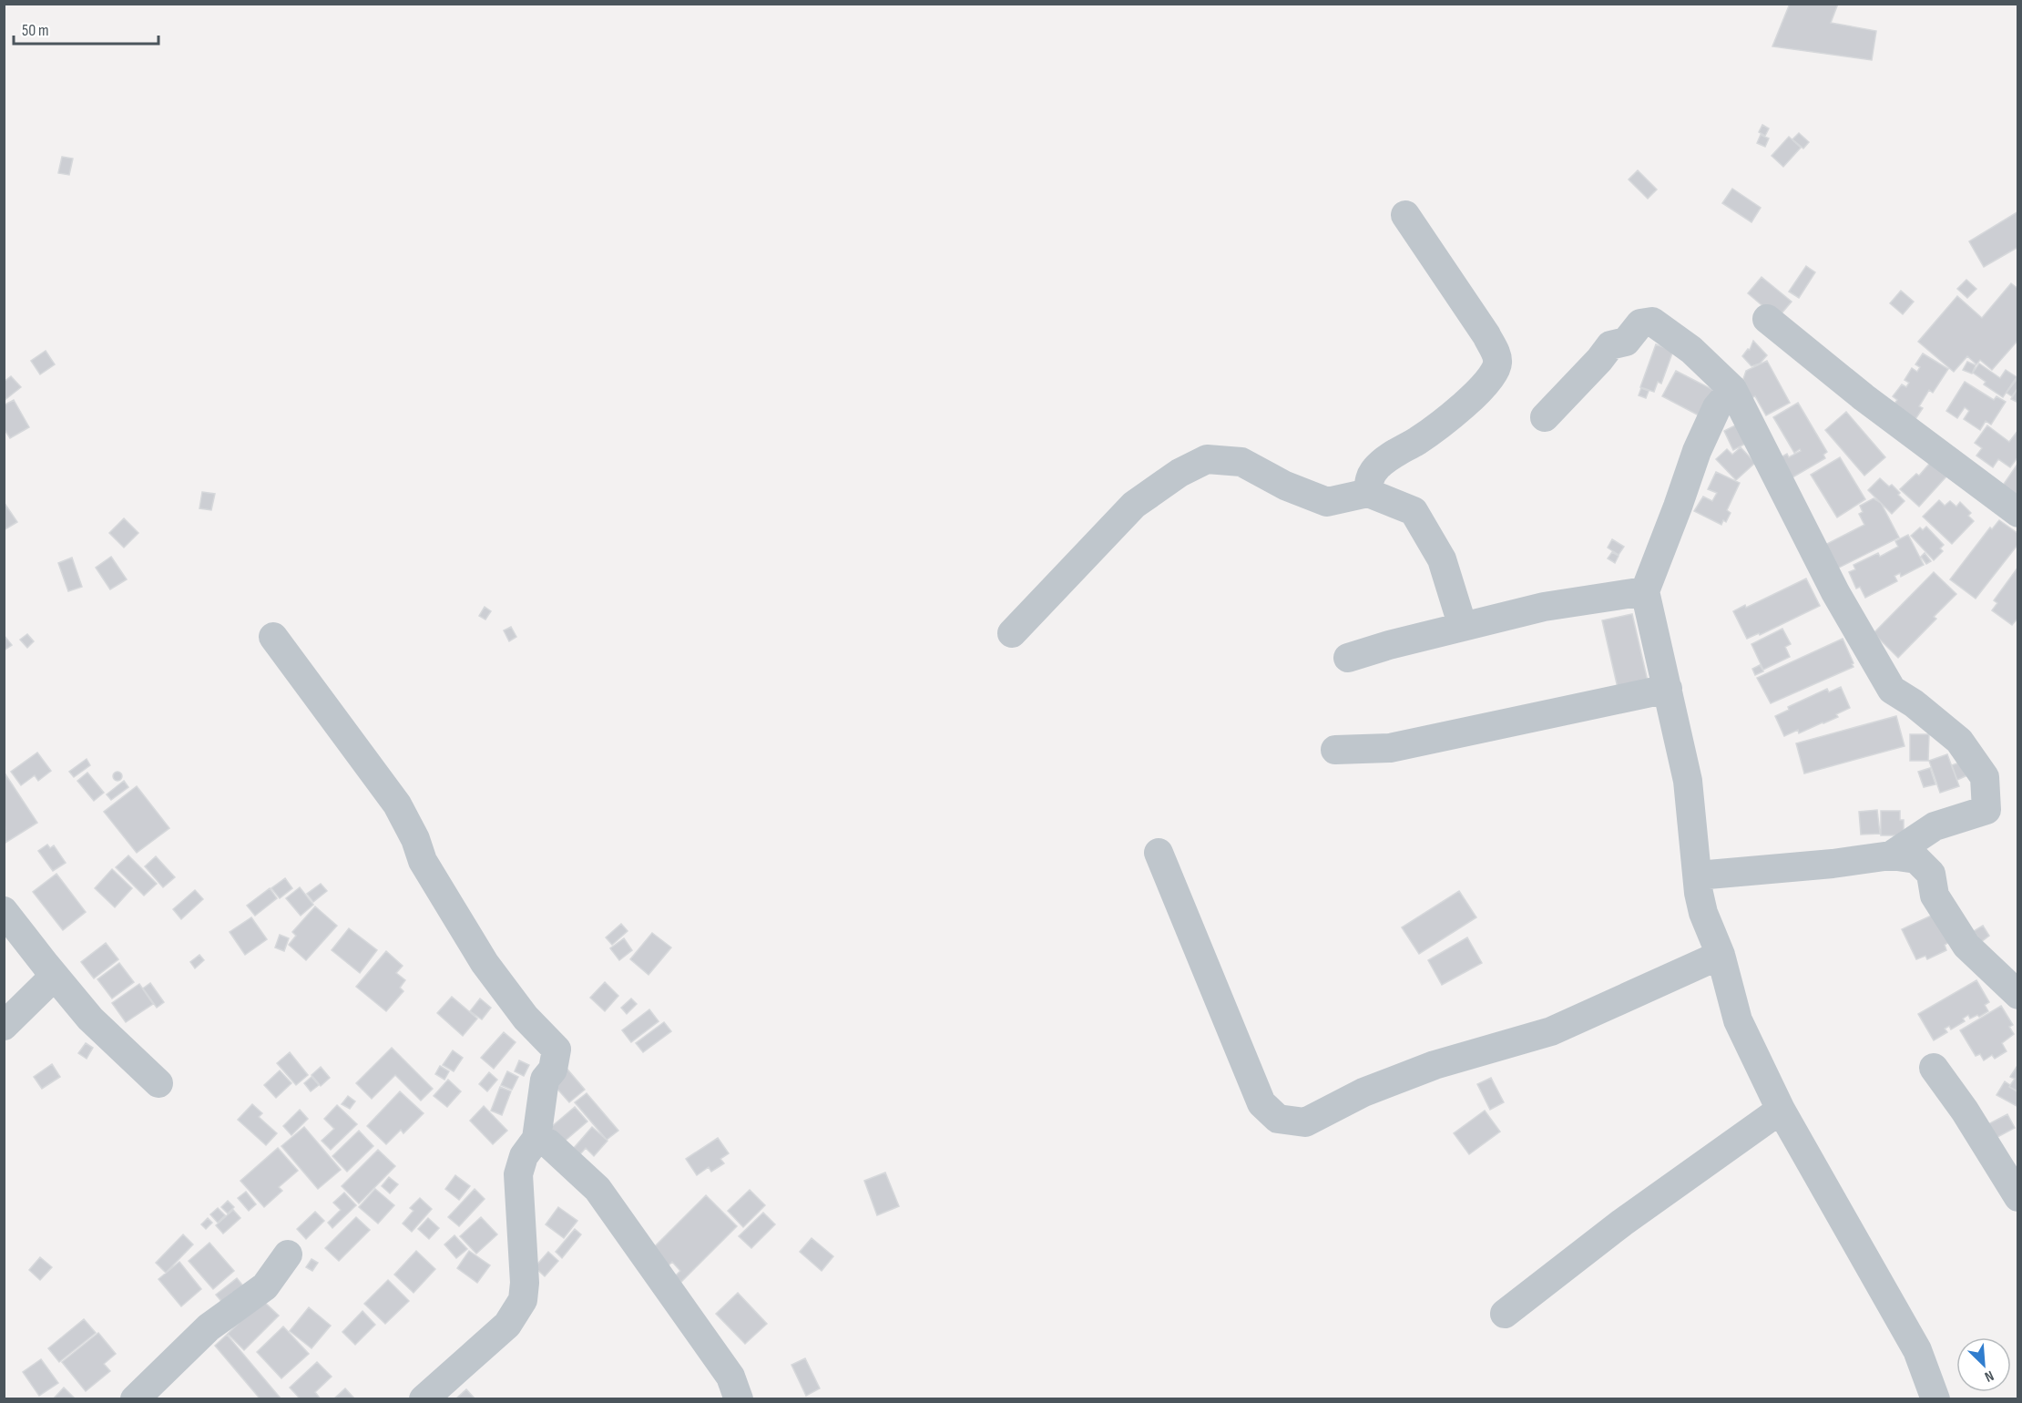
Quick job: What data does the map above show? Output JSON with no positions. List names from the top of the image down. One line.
{"scale_bar":"50 m","north":"bottom right"}
